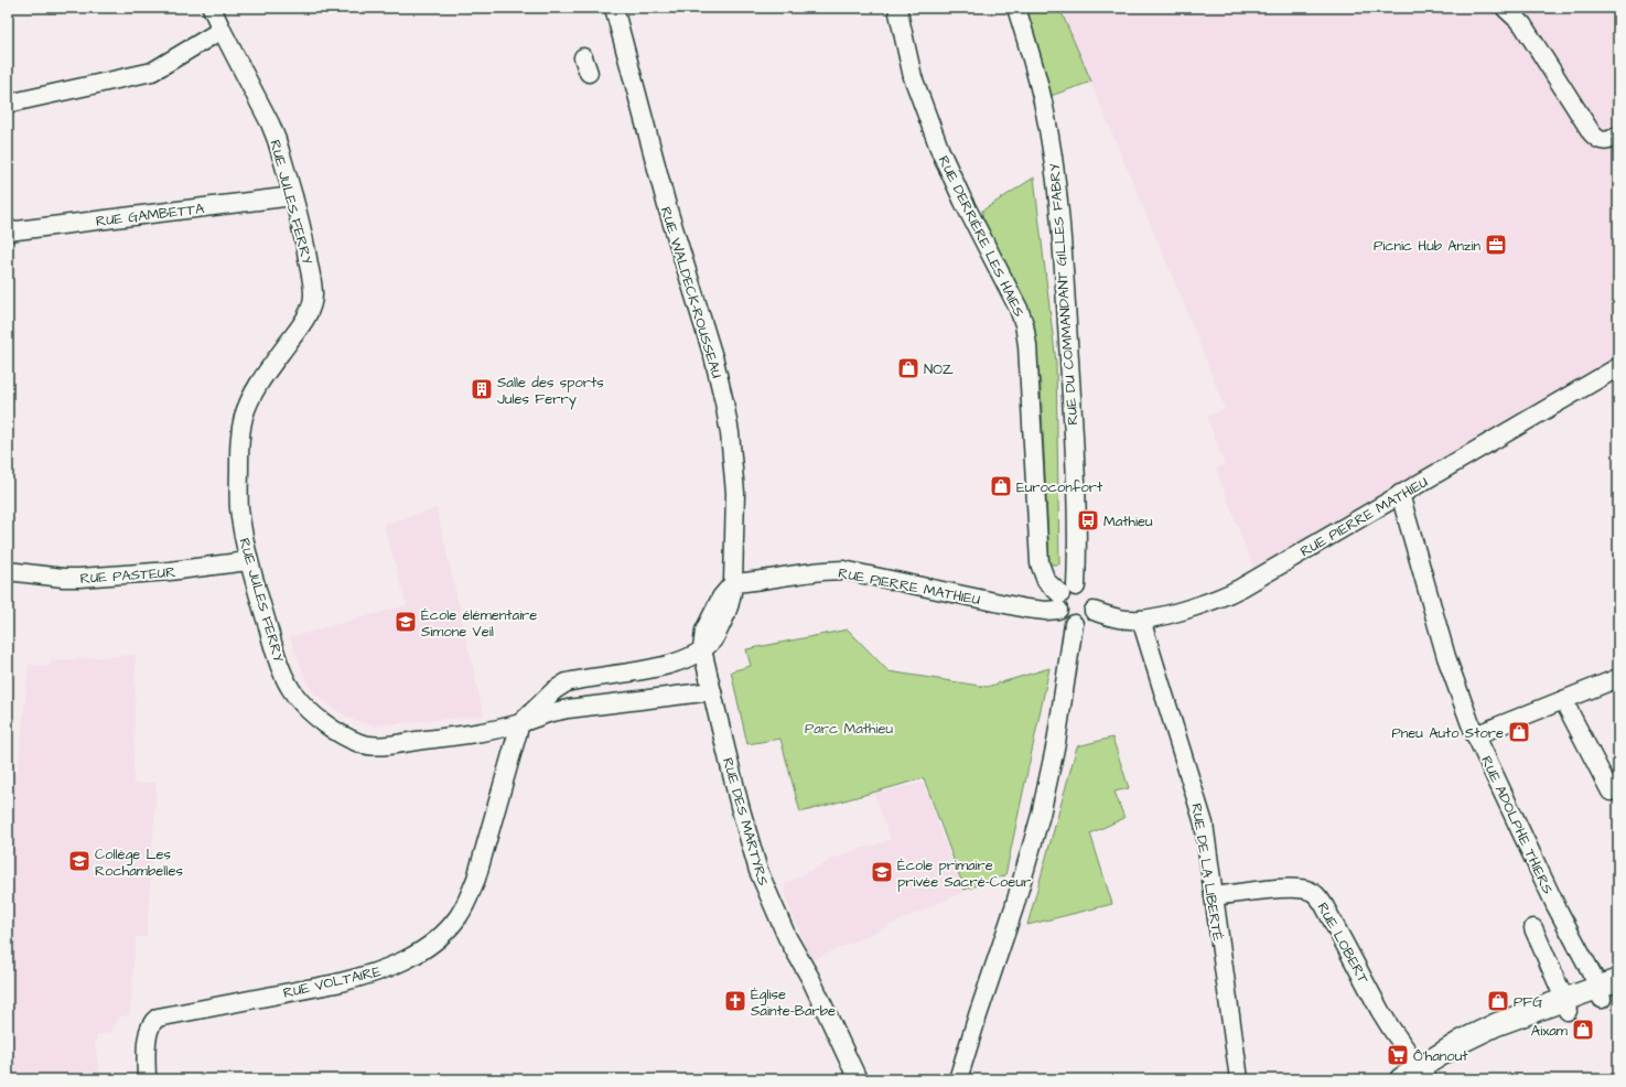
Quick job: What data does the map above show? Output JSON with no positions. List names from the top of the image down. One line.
{"streets":{"street":["RUE JULES FERRY","RUE GAMBETTA","RUE DERRIÈRE LES HAIES","RUE WALDECK-ROUSSEAU","RUE DU COMMANDANT GILLES FABRY","RUE PIERRE MATHIEU","RUE PASTEUR","RUE DES MARTYRS","RUE ADOLPHE THIERS","RUE DE LA LIBERTÉ","RUE LOBERT","RUE VOLTAIRE"]},"crossings":[["RUE JULES FERRY","RUE GAMBETTA"],["RUE JULES FERRY","RUE PASTEUR"],["RUE JULES FERRY","RUE DES MARTYRS"],["RUE JULES FERRY","RUE VOLTAIRE"],["RUE DERRIÈRE LES HAIES","RUE DU COMMANDANT GILLES FABRY"],["RUE DERRIÈRE LES HAIES","RUE PIERRE MATHIEU"],["RUE WALDECK-ROUSSEAU","RUE PIERRE MATHIEU"],["RUE DU COMMANDANT GILLES FABRY","RUE PIERRE MATHIEU"],["RUE PIERRE MATHIEU","RUE ADOLPHE THIERS"],["RUE PIERRE MATHIEU","RUE DE LA LIBERTÉ"],["RUE DE LA LIBERTÉ","RUE LOBERT"]],"parks":["Parc Mathieu"],"places":{"office":["Picnic Hub Anzin"],"shop":["NOZ","Euroconfort","Pneu Auto Store","PFG","Aixam"],"building":["Salle des sports Jules Ferry"],"bus stop":["Mathieu"],"school or university":["École élémentaire Simone Veil","Collège Les Rochambelles","École primaire privée Sacré-Coeur"],"church":["Église Sainte-Barbe"],"supermarket":["Ô'hanout"]}}
